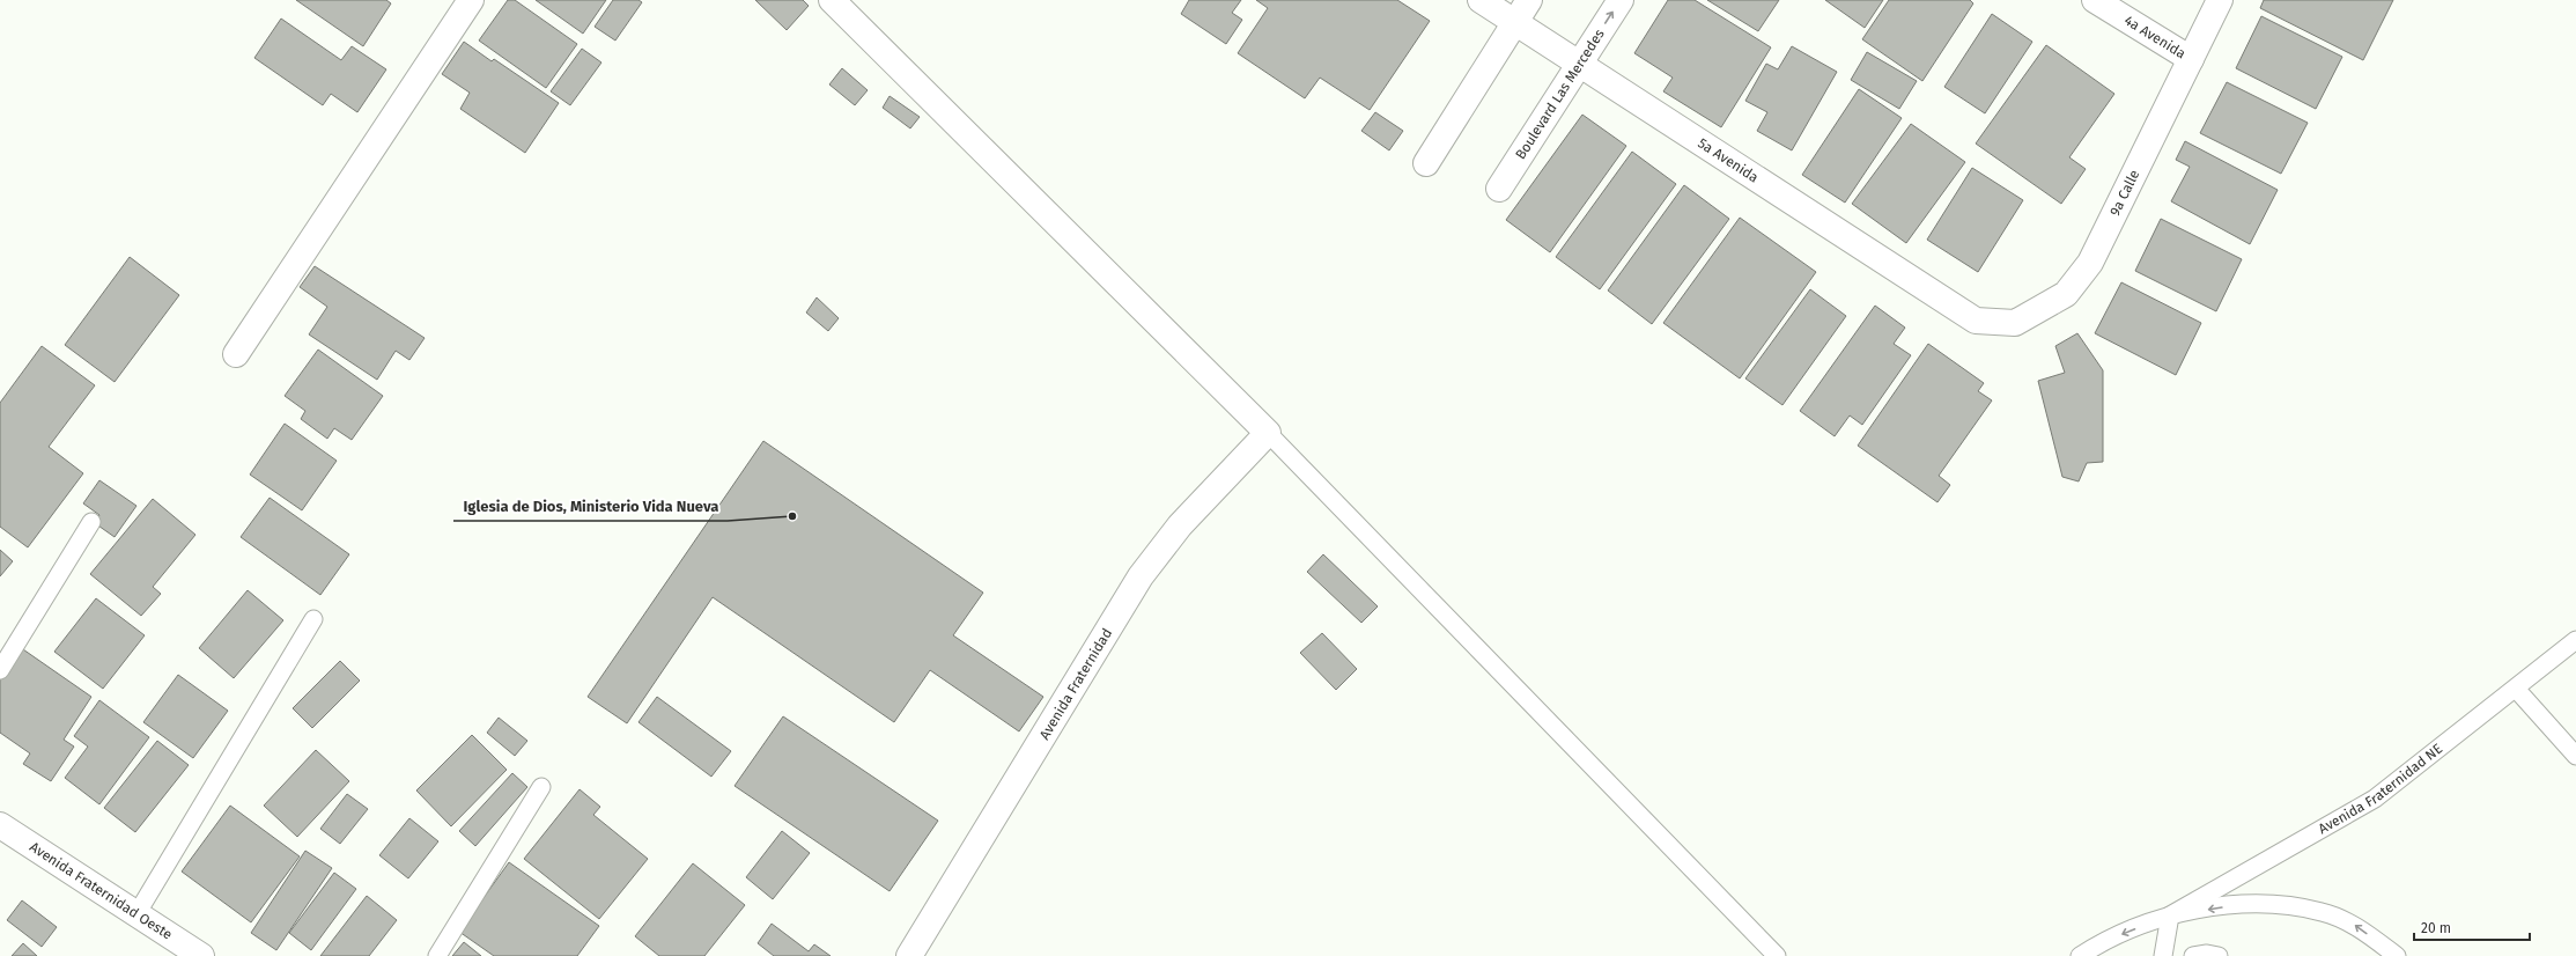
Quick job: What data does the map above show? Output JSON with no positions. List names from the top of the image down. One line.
{"streets":{"street":["4a Avenida","Boulevard Las Mercedes","5a Avenida","9a Calle","Avenida Fraternidad","Avenida Fraternidad Oeste"],"lane":["Avenida Fraternidad NE"]},"crossings":[["4a Avenida","9a Calle"],["Boulevard Las Mercedes","5a Avenida"],["5a Avenida","9a Calle"]],"places":["Iglesia de Dios, Ministerio Vida Nueva"],"scale_bar":"20 m"}
